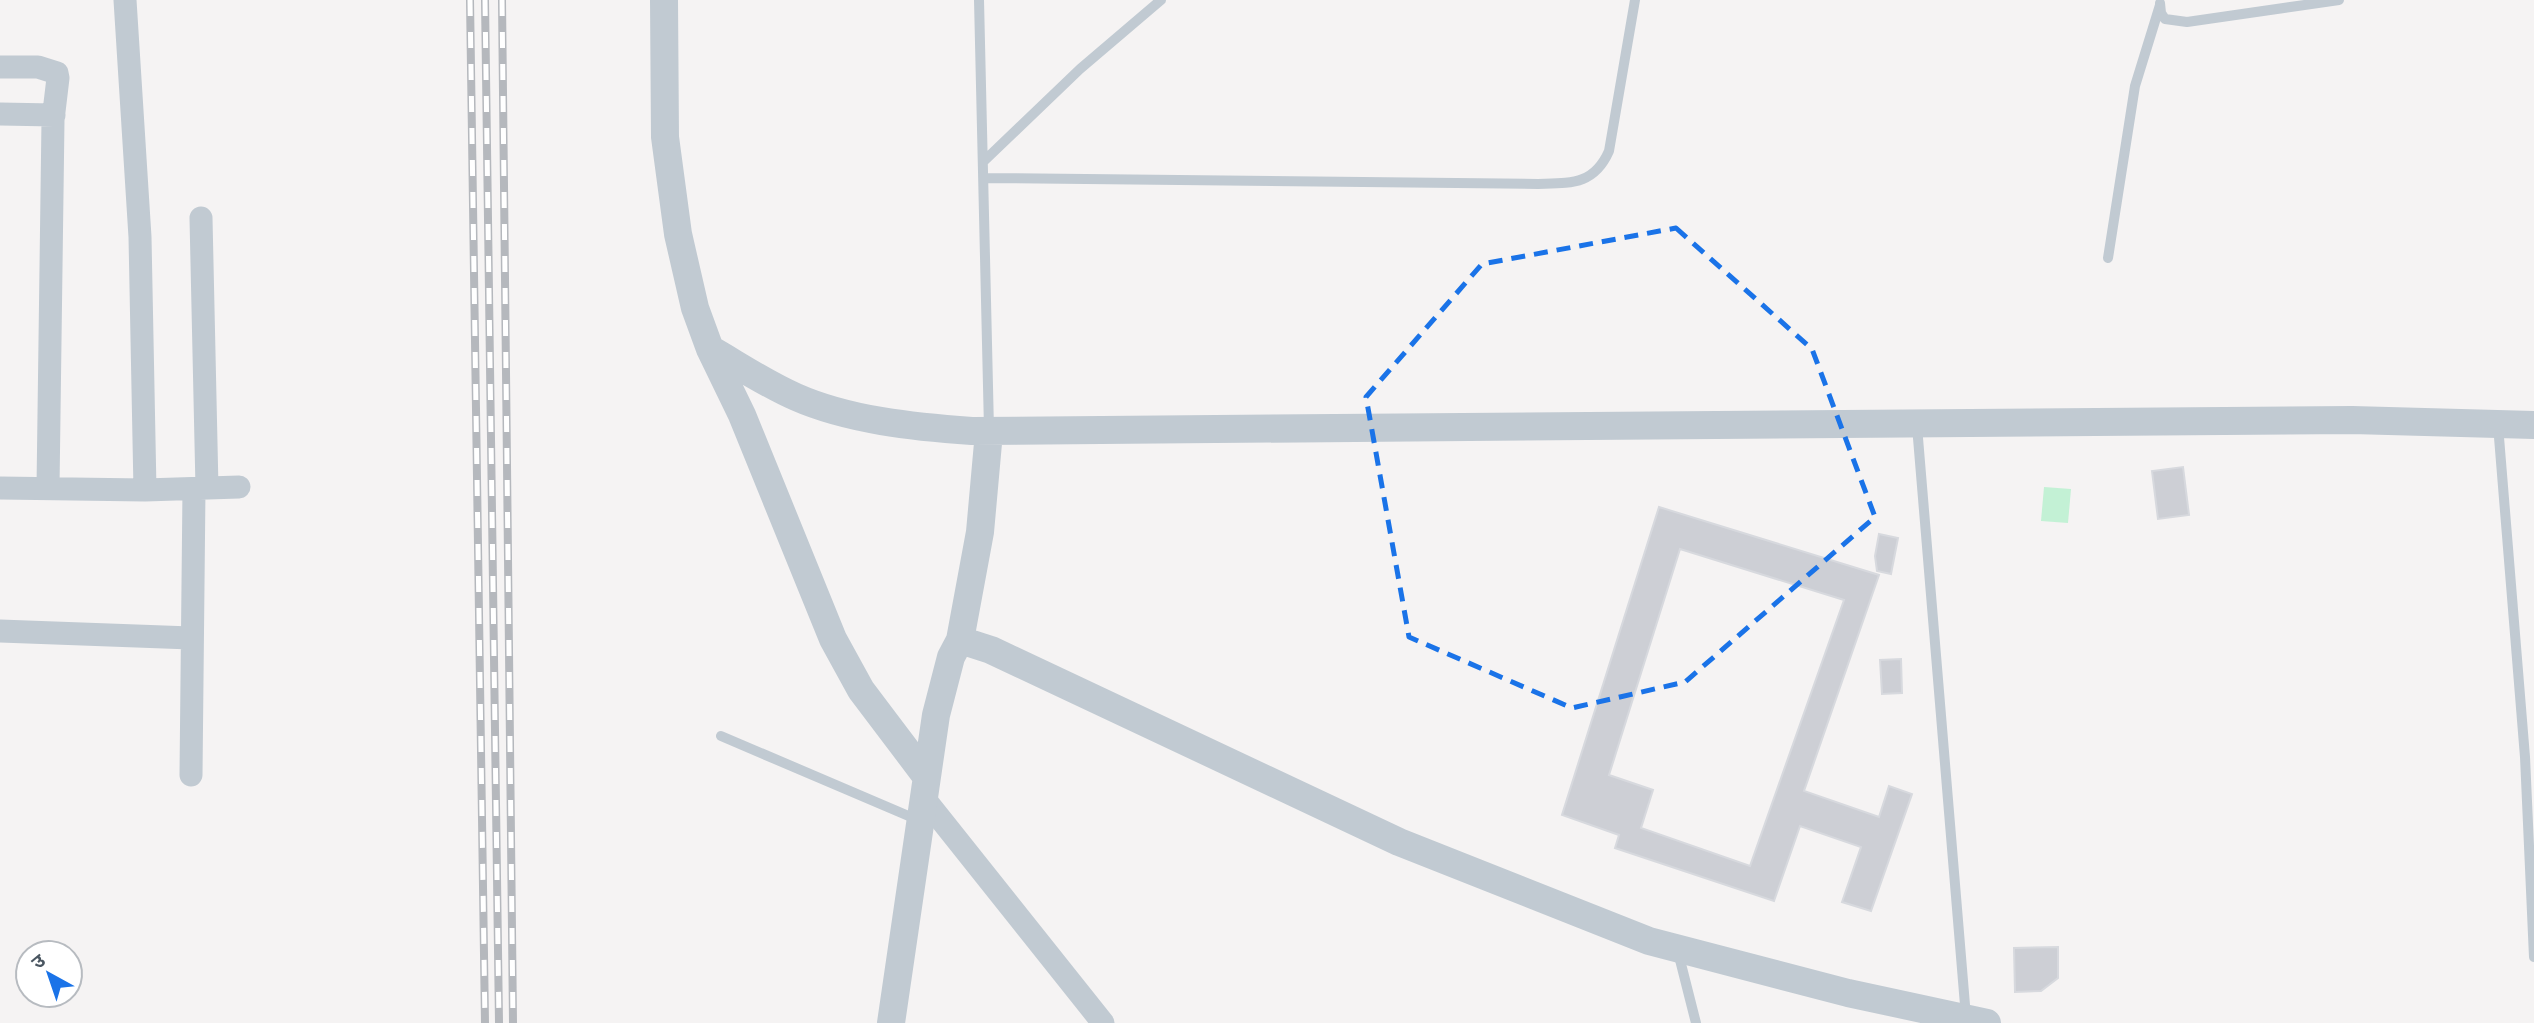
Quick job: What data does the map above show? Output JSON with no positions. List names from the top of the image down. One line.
{"north":"top left"}
